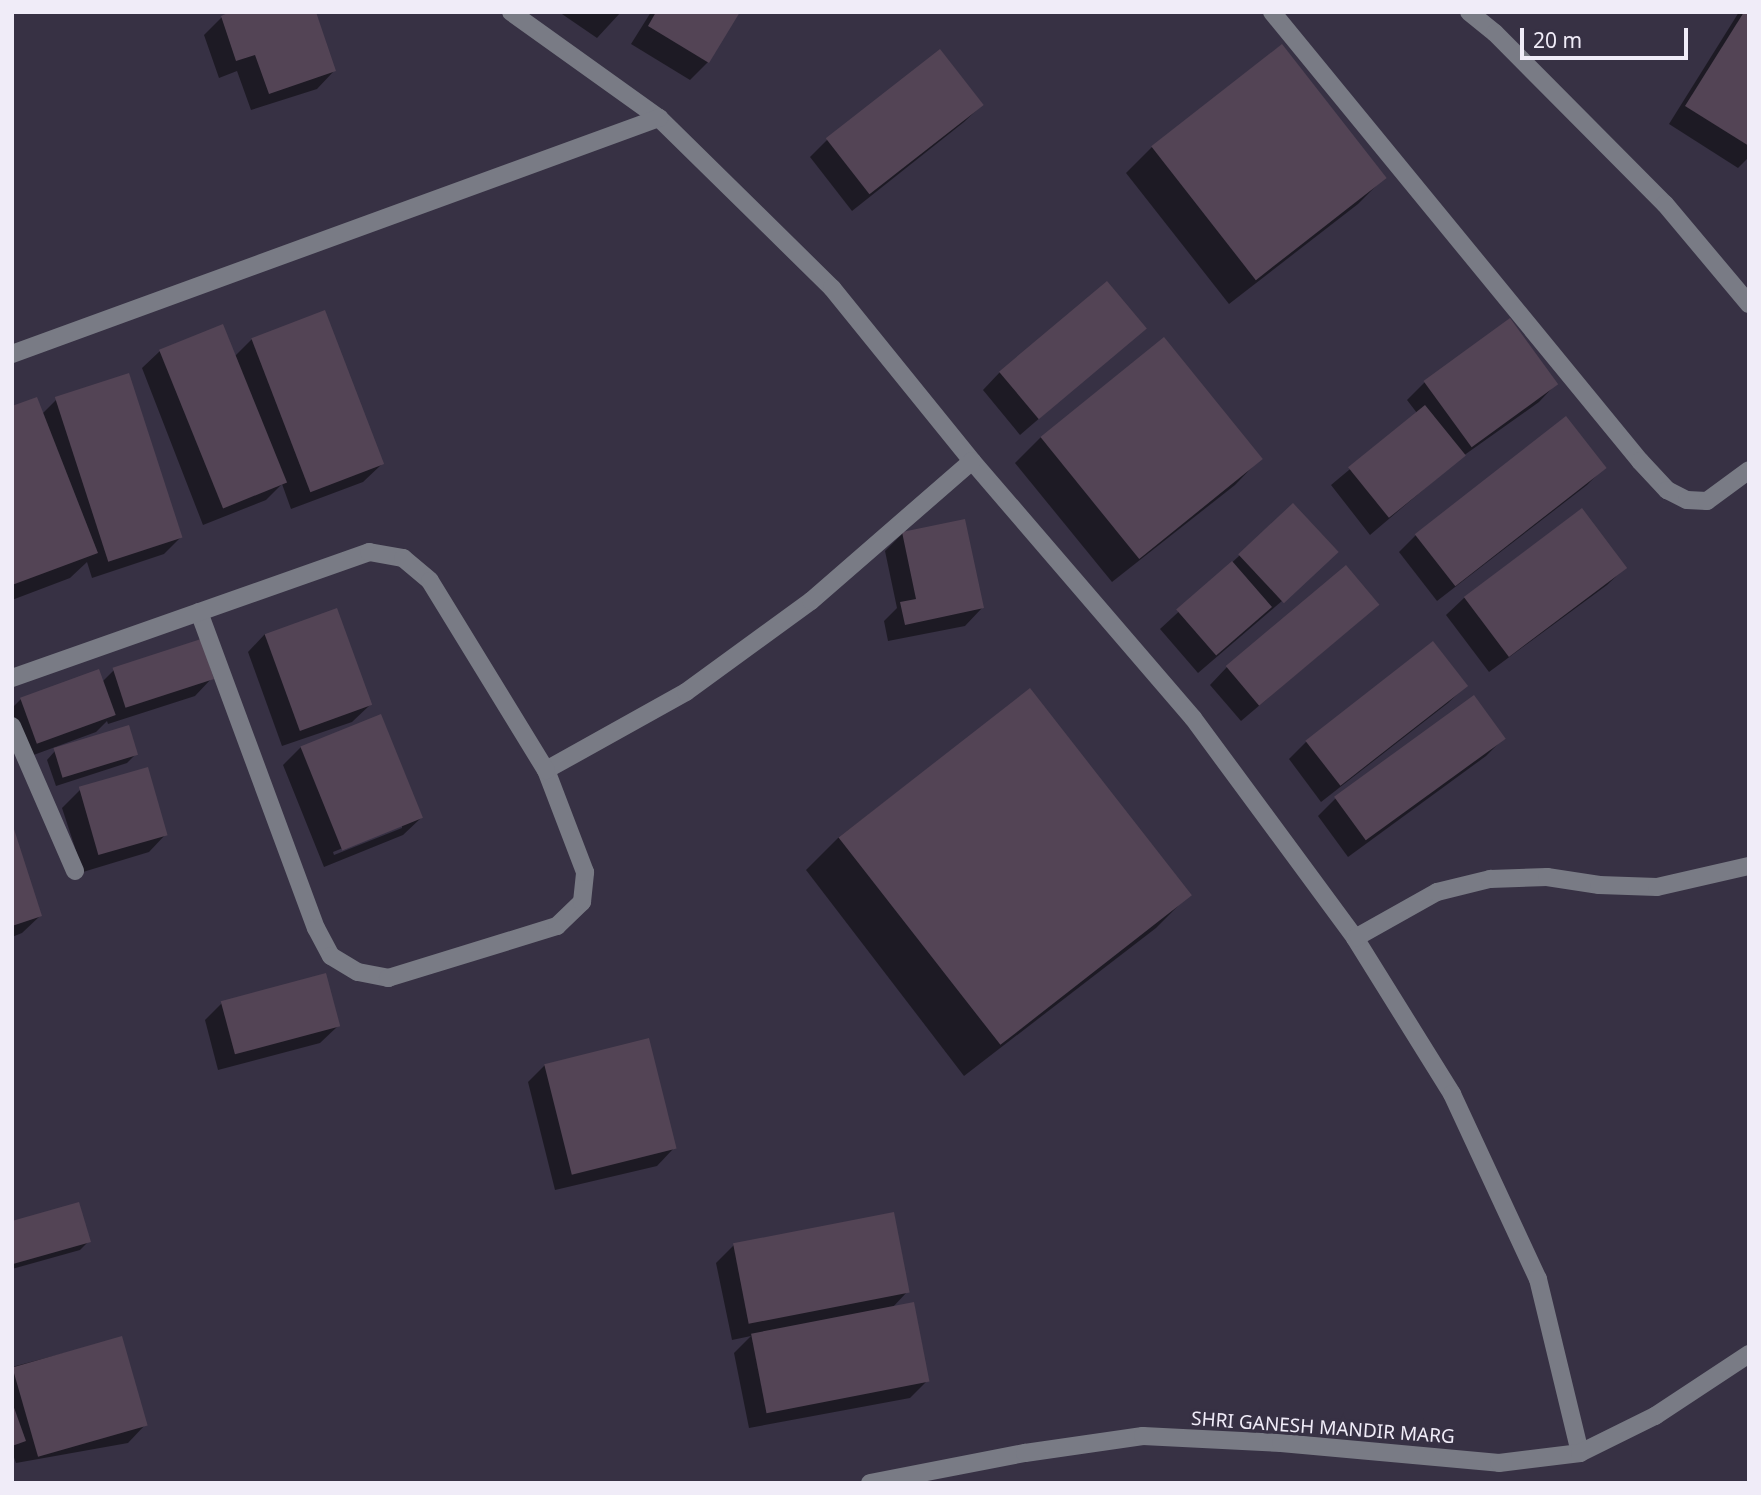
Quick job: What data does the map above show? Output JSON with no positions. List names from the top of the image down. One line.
{"streets":{"street":["SHRI GANESH MANDIR MARG"]},"scale_bar":"20 m"}
